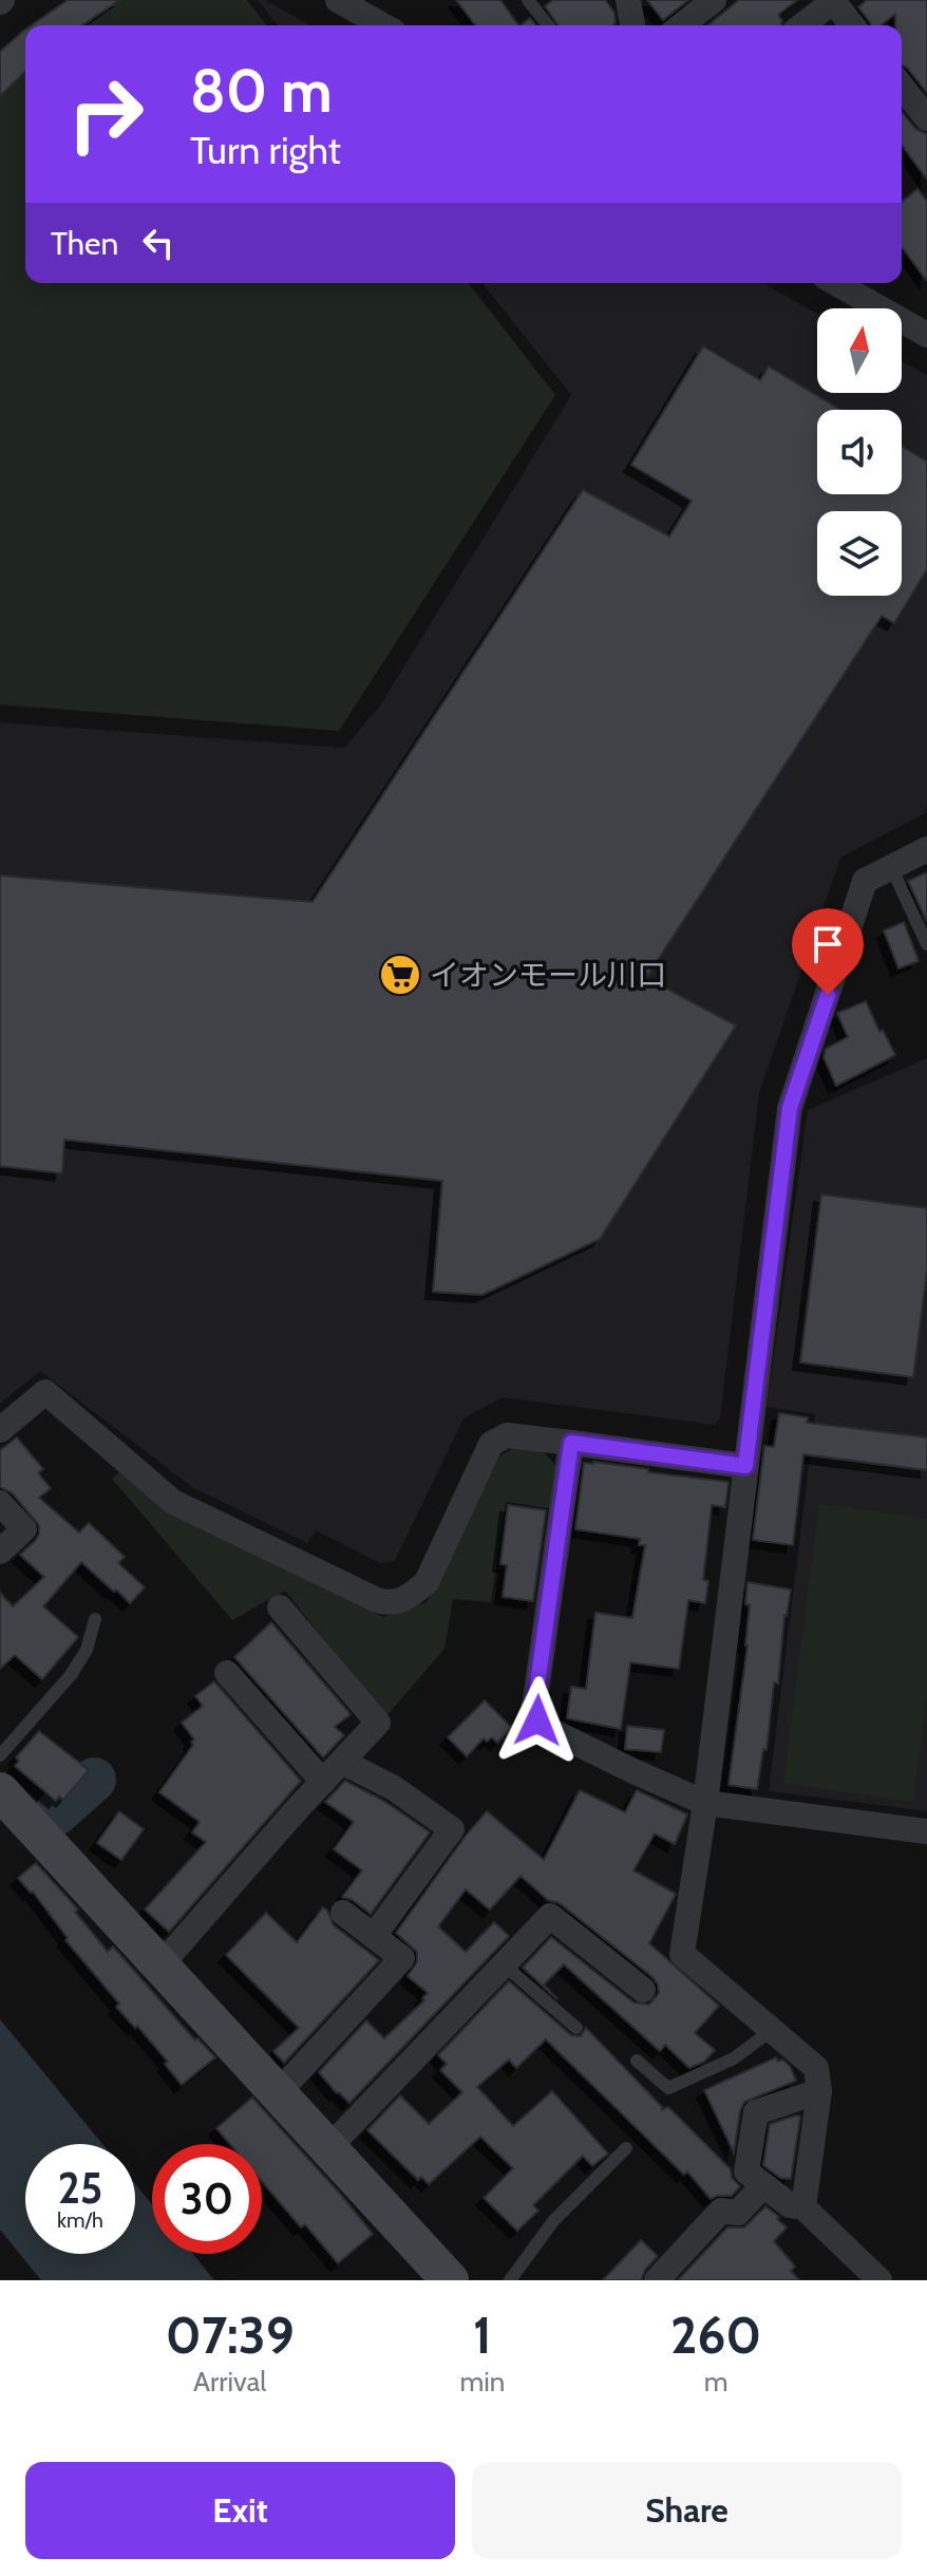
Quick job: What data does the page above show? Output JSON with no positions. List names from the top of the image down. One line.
{"places":{"supermarket":["イオンモール川口"]},"north":"top","page":{"turn":["80 m","Turn right"],"then":"Then","speed":"25 km/h","limit":"30","eta":["07:39","Arrival","1","min","260","m"],"buttons":["Exit","Share"]}}
